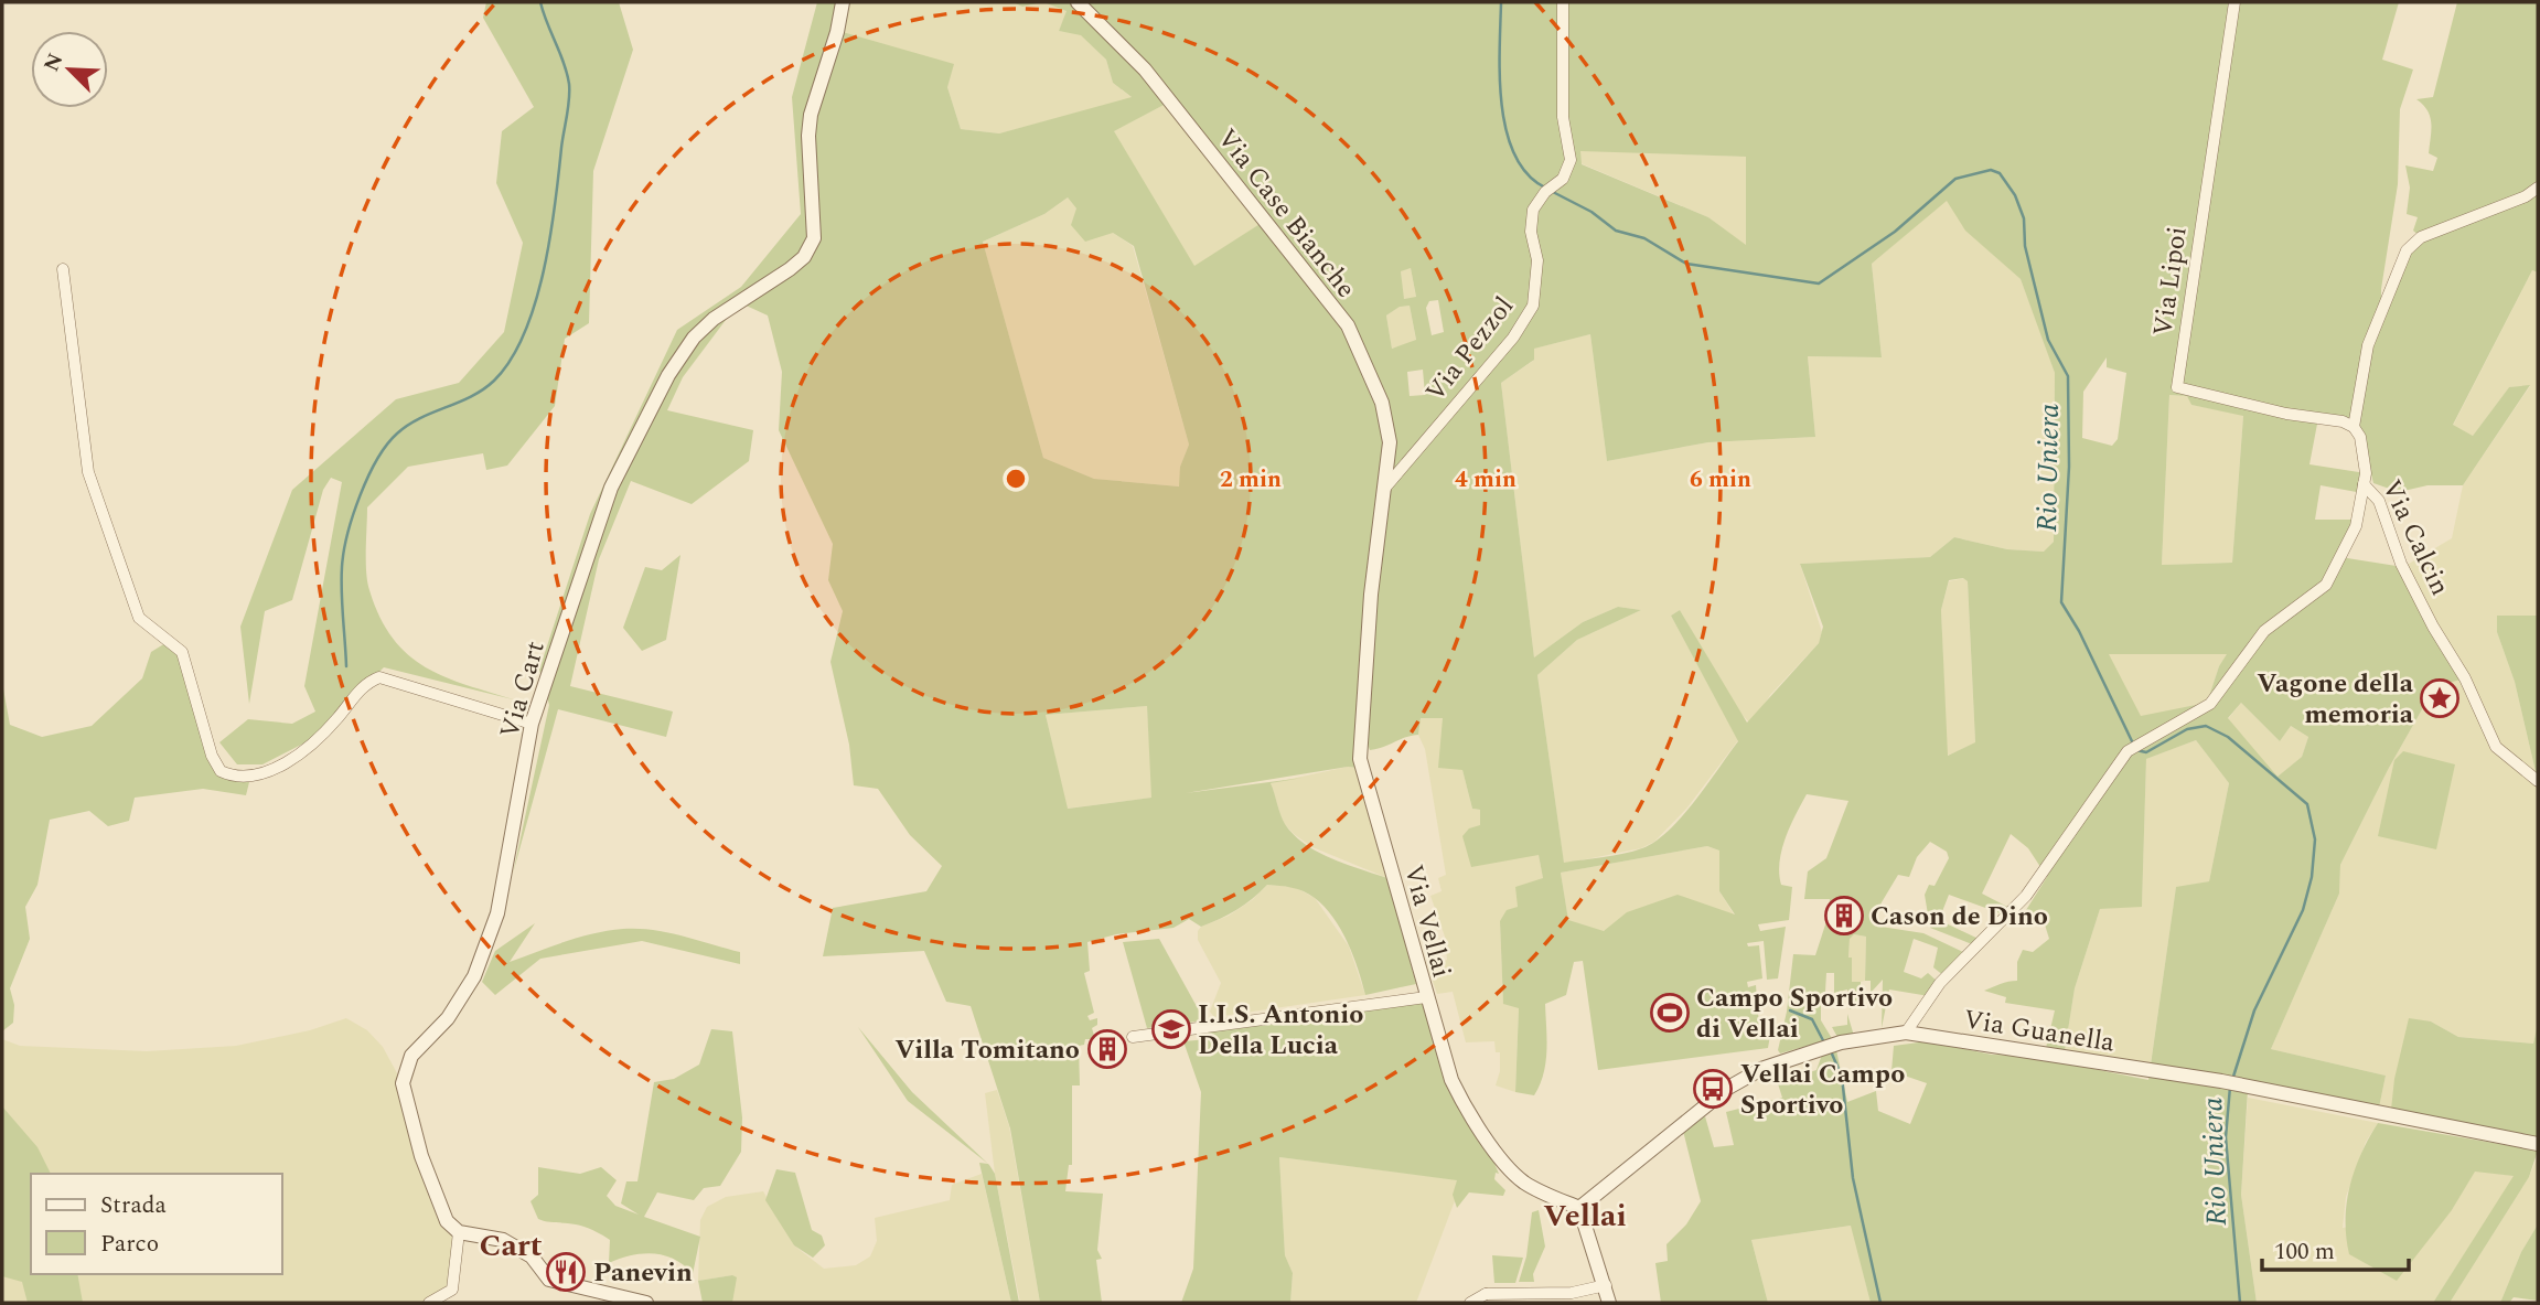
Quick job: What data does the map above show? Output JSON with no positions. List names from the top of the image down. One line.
{"streets":{"street":["Via Case Bianche","Via Lipoi","Via Pezzol","Via Calcin","Via Cart","Via Vellai","Via Guanella"]},"crossings":[["Via Case Bianche","Via Pezzol"],["Via Case Bianche","Via Vellai"],["Via Lipoi","Via Calcin"],["Via Pezzol","Via Vellai"],["Via Vellai","Via Guanella"]],"districts":["Vellai","Cart"],"water":["Rio Uniera"],"places":{"place":["Vagone della memoria"],"building":["Cason de Dino","Villa Tomitano"],"sports":["Campo Sportivo di Vellai"],"school or university":["I.I.S. Antonio Della Lucia"],"bus stop":["Vellai Campo Sportivo"],"restaurant":["Panevin"]},"legend":["Strada","Parco"],"scale_bar":"100 m","north":"top left","rings":["2 min","4 min","6 min"]}
